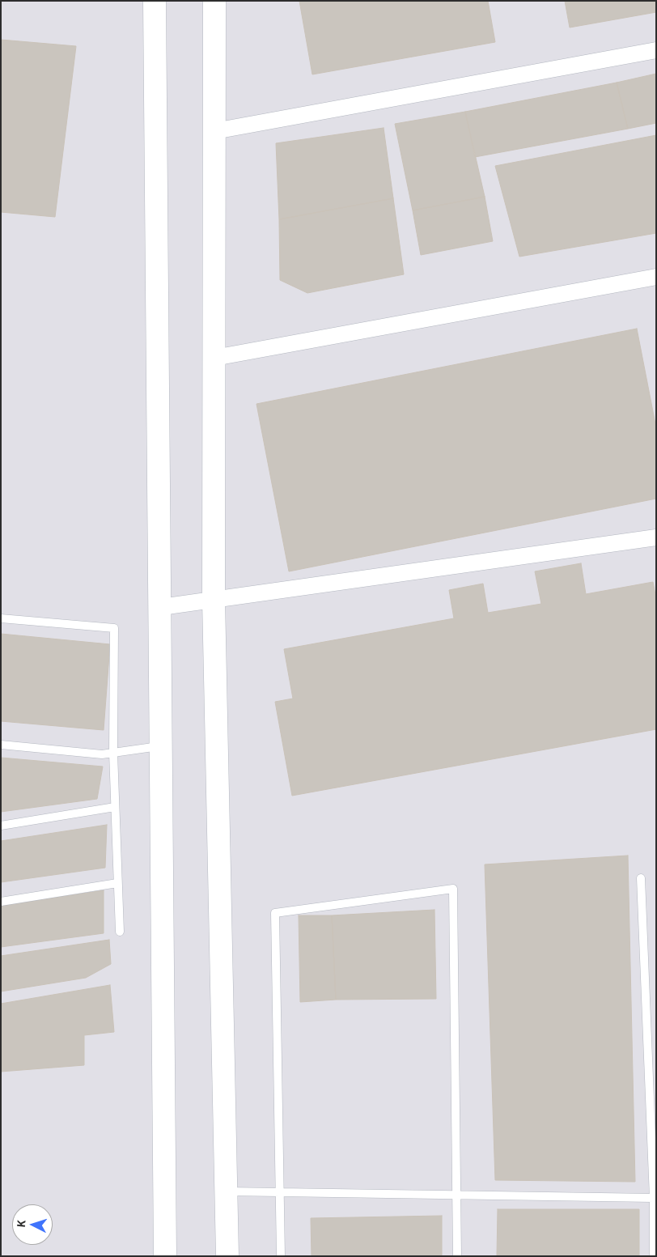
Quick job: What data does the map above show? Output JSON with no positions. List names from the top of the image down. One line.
{"north":"left"}
